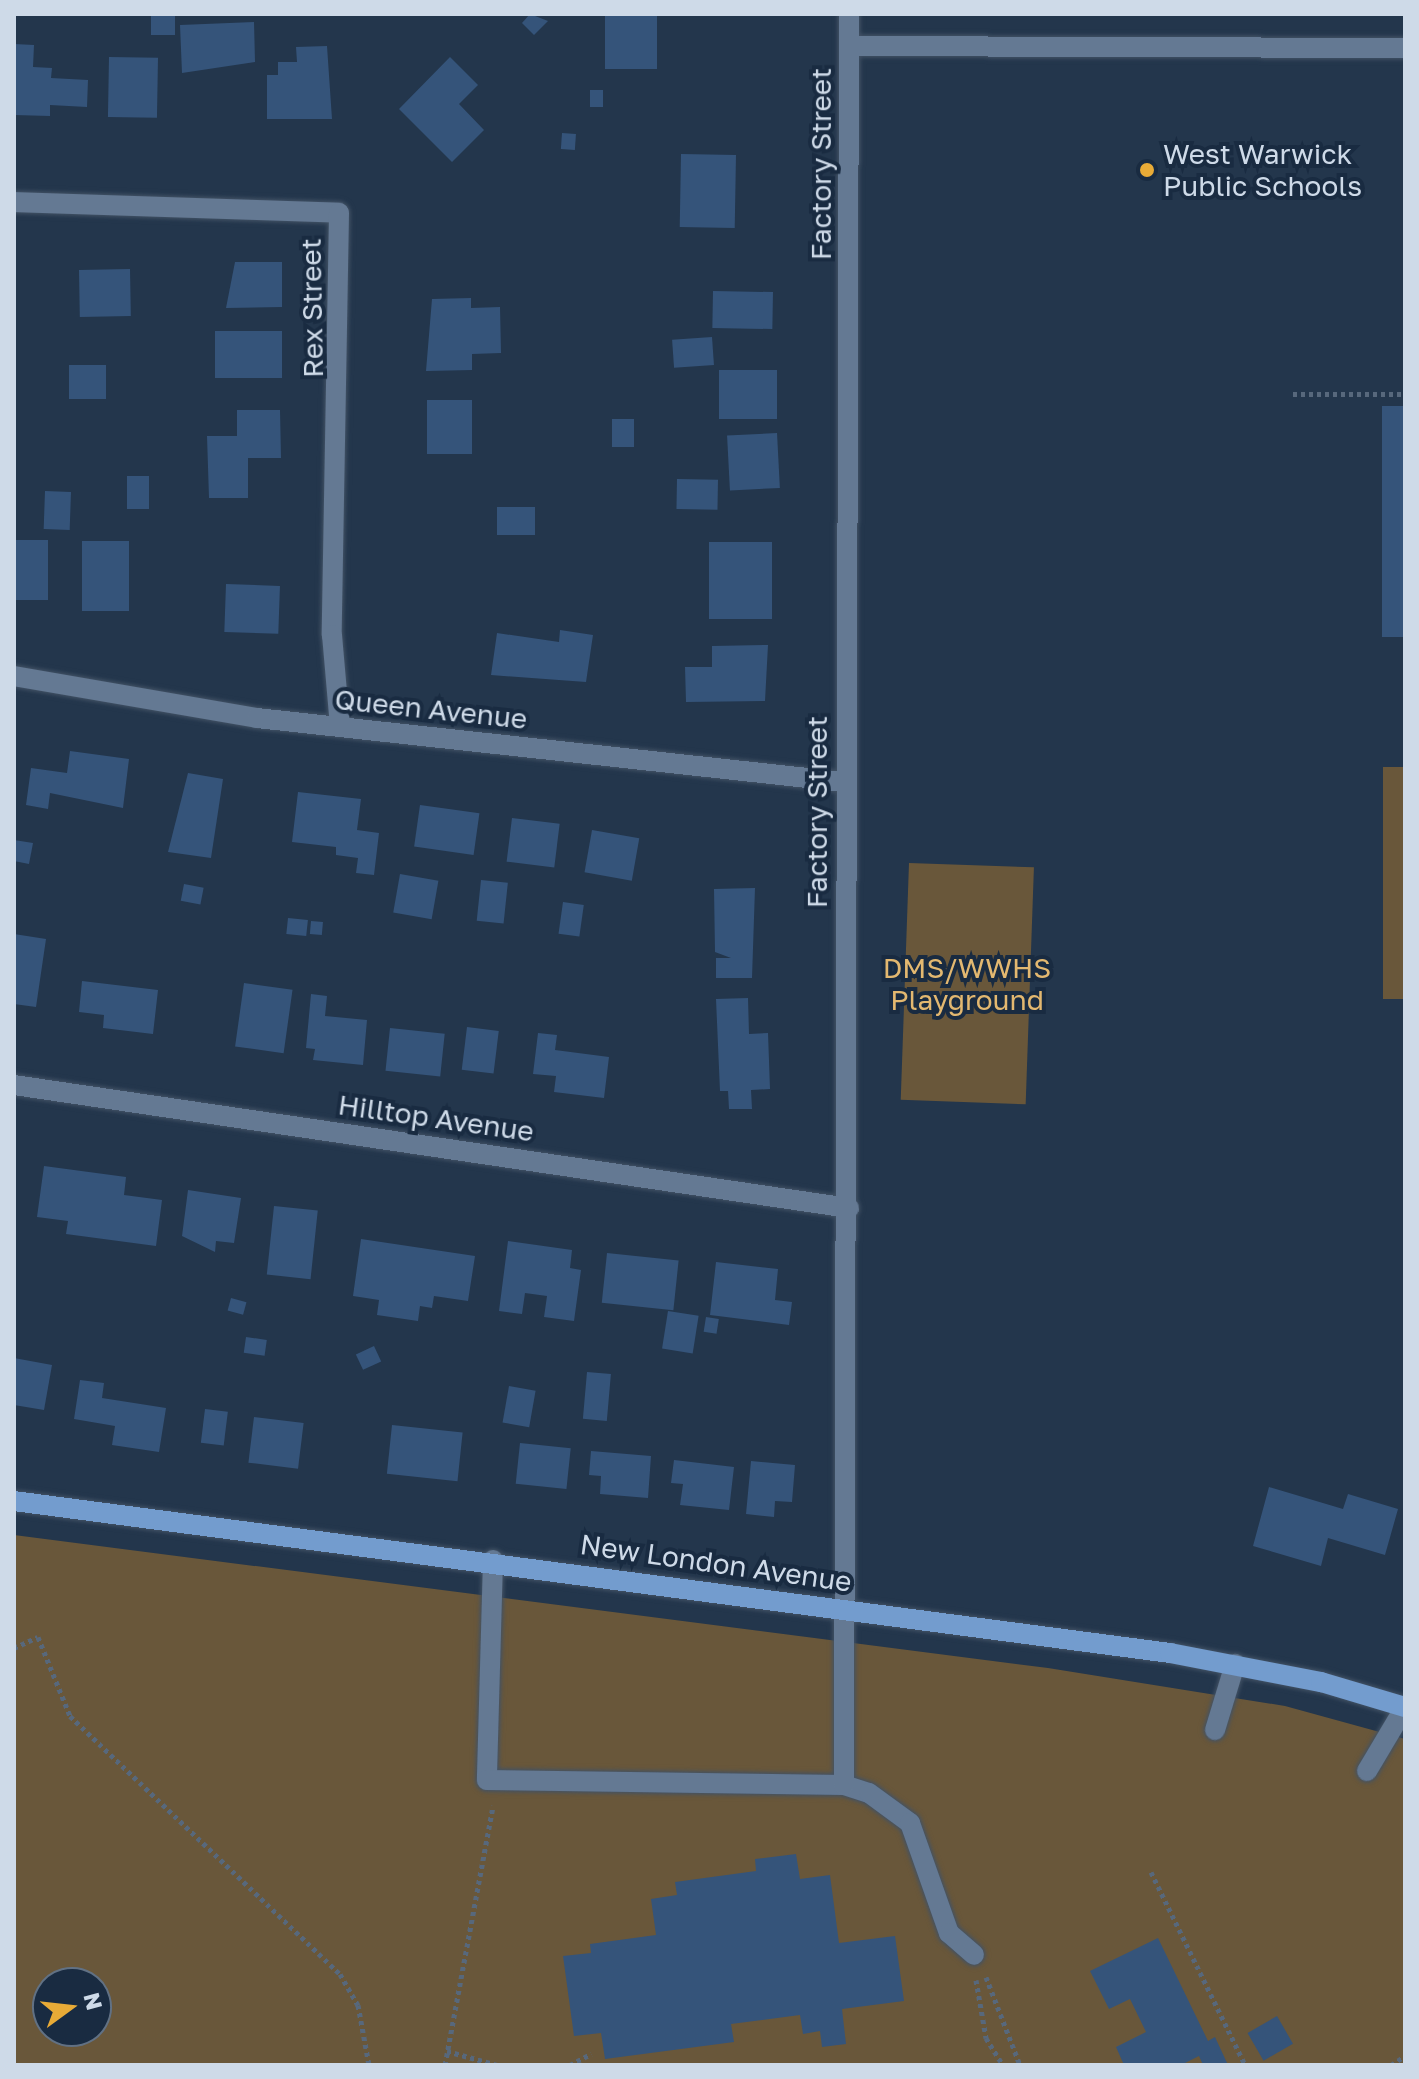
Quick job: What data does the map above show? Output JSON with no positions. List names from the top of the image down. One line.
{"streets":{"main road":["New London Avenue"],"street":["Factory Street","Rex Street","Queen Avenue","Hilltop Avenue"]},"crossings":[["Factory Street","Queen Avenue"],["Factory Street","Hilltop Avenue"],["Factory Street","New London Avenue"],["Rex Street","Queen Avenue"]],"parks":["DMS/WWHS Playground"],"places":["West Warwick Public Schools"],"north":"right"}
